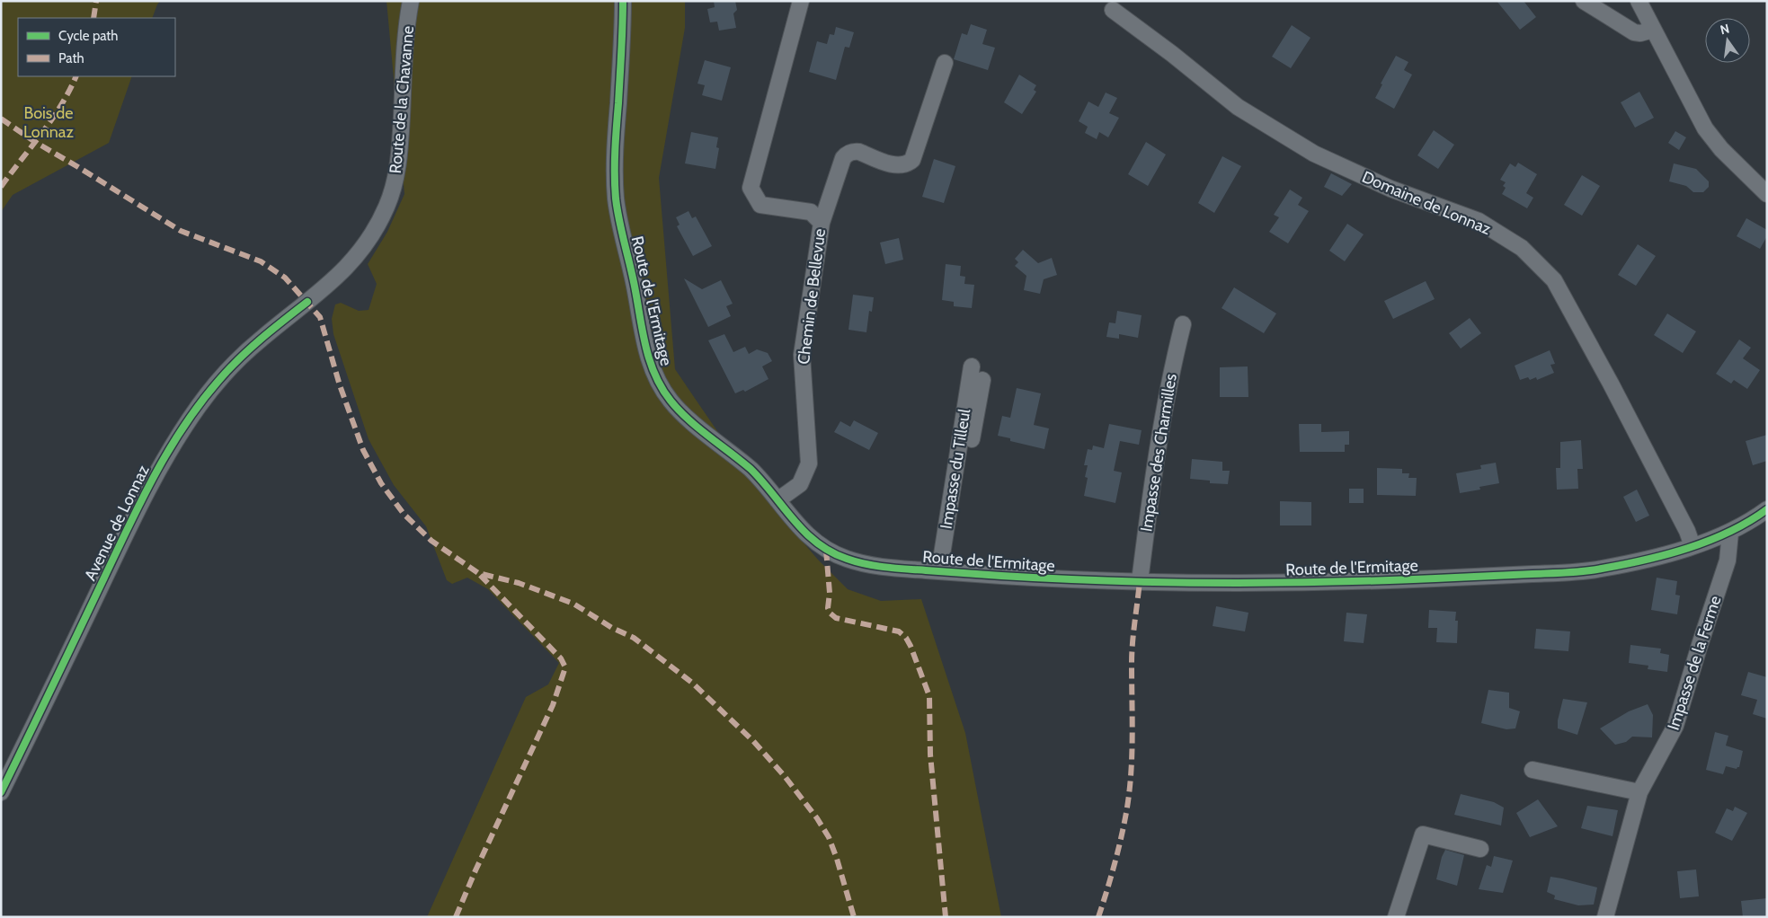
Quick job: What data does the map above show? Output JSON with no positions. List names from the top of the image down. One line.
{"streets":{"street":["Route de la Chavanne","Domaine de Lonnaz","Chemin de Bellevue","Route de l'Ermitage","Impasse des Charmilles","Impasse du Tilleul","Avenue de Lonnaz","Impasse de la Ferme"]},"crossings":[["Route de la Chavanne","Avenue de Lonnaz"],["Domaine de Lonnaz","Route de l'Ermitage"],["Chemin de Bellevue","Route de l'Ermitage"],["Route de l'Ermitage","Impasse des Charmilles"],["Route de l'Ermitage","Impasse du Tilleul"],["Route de l'Ermitage","Impasse de la Ferme"]],"parks":["Bois de Lonnaz"],"legend":["Cycle path","Path"],"north":"top"}
